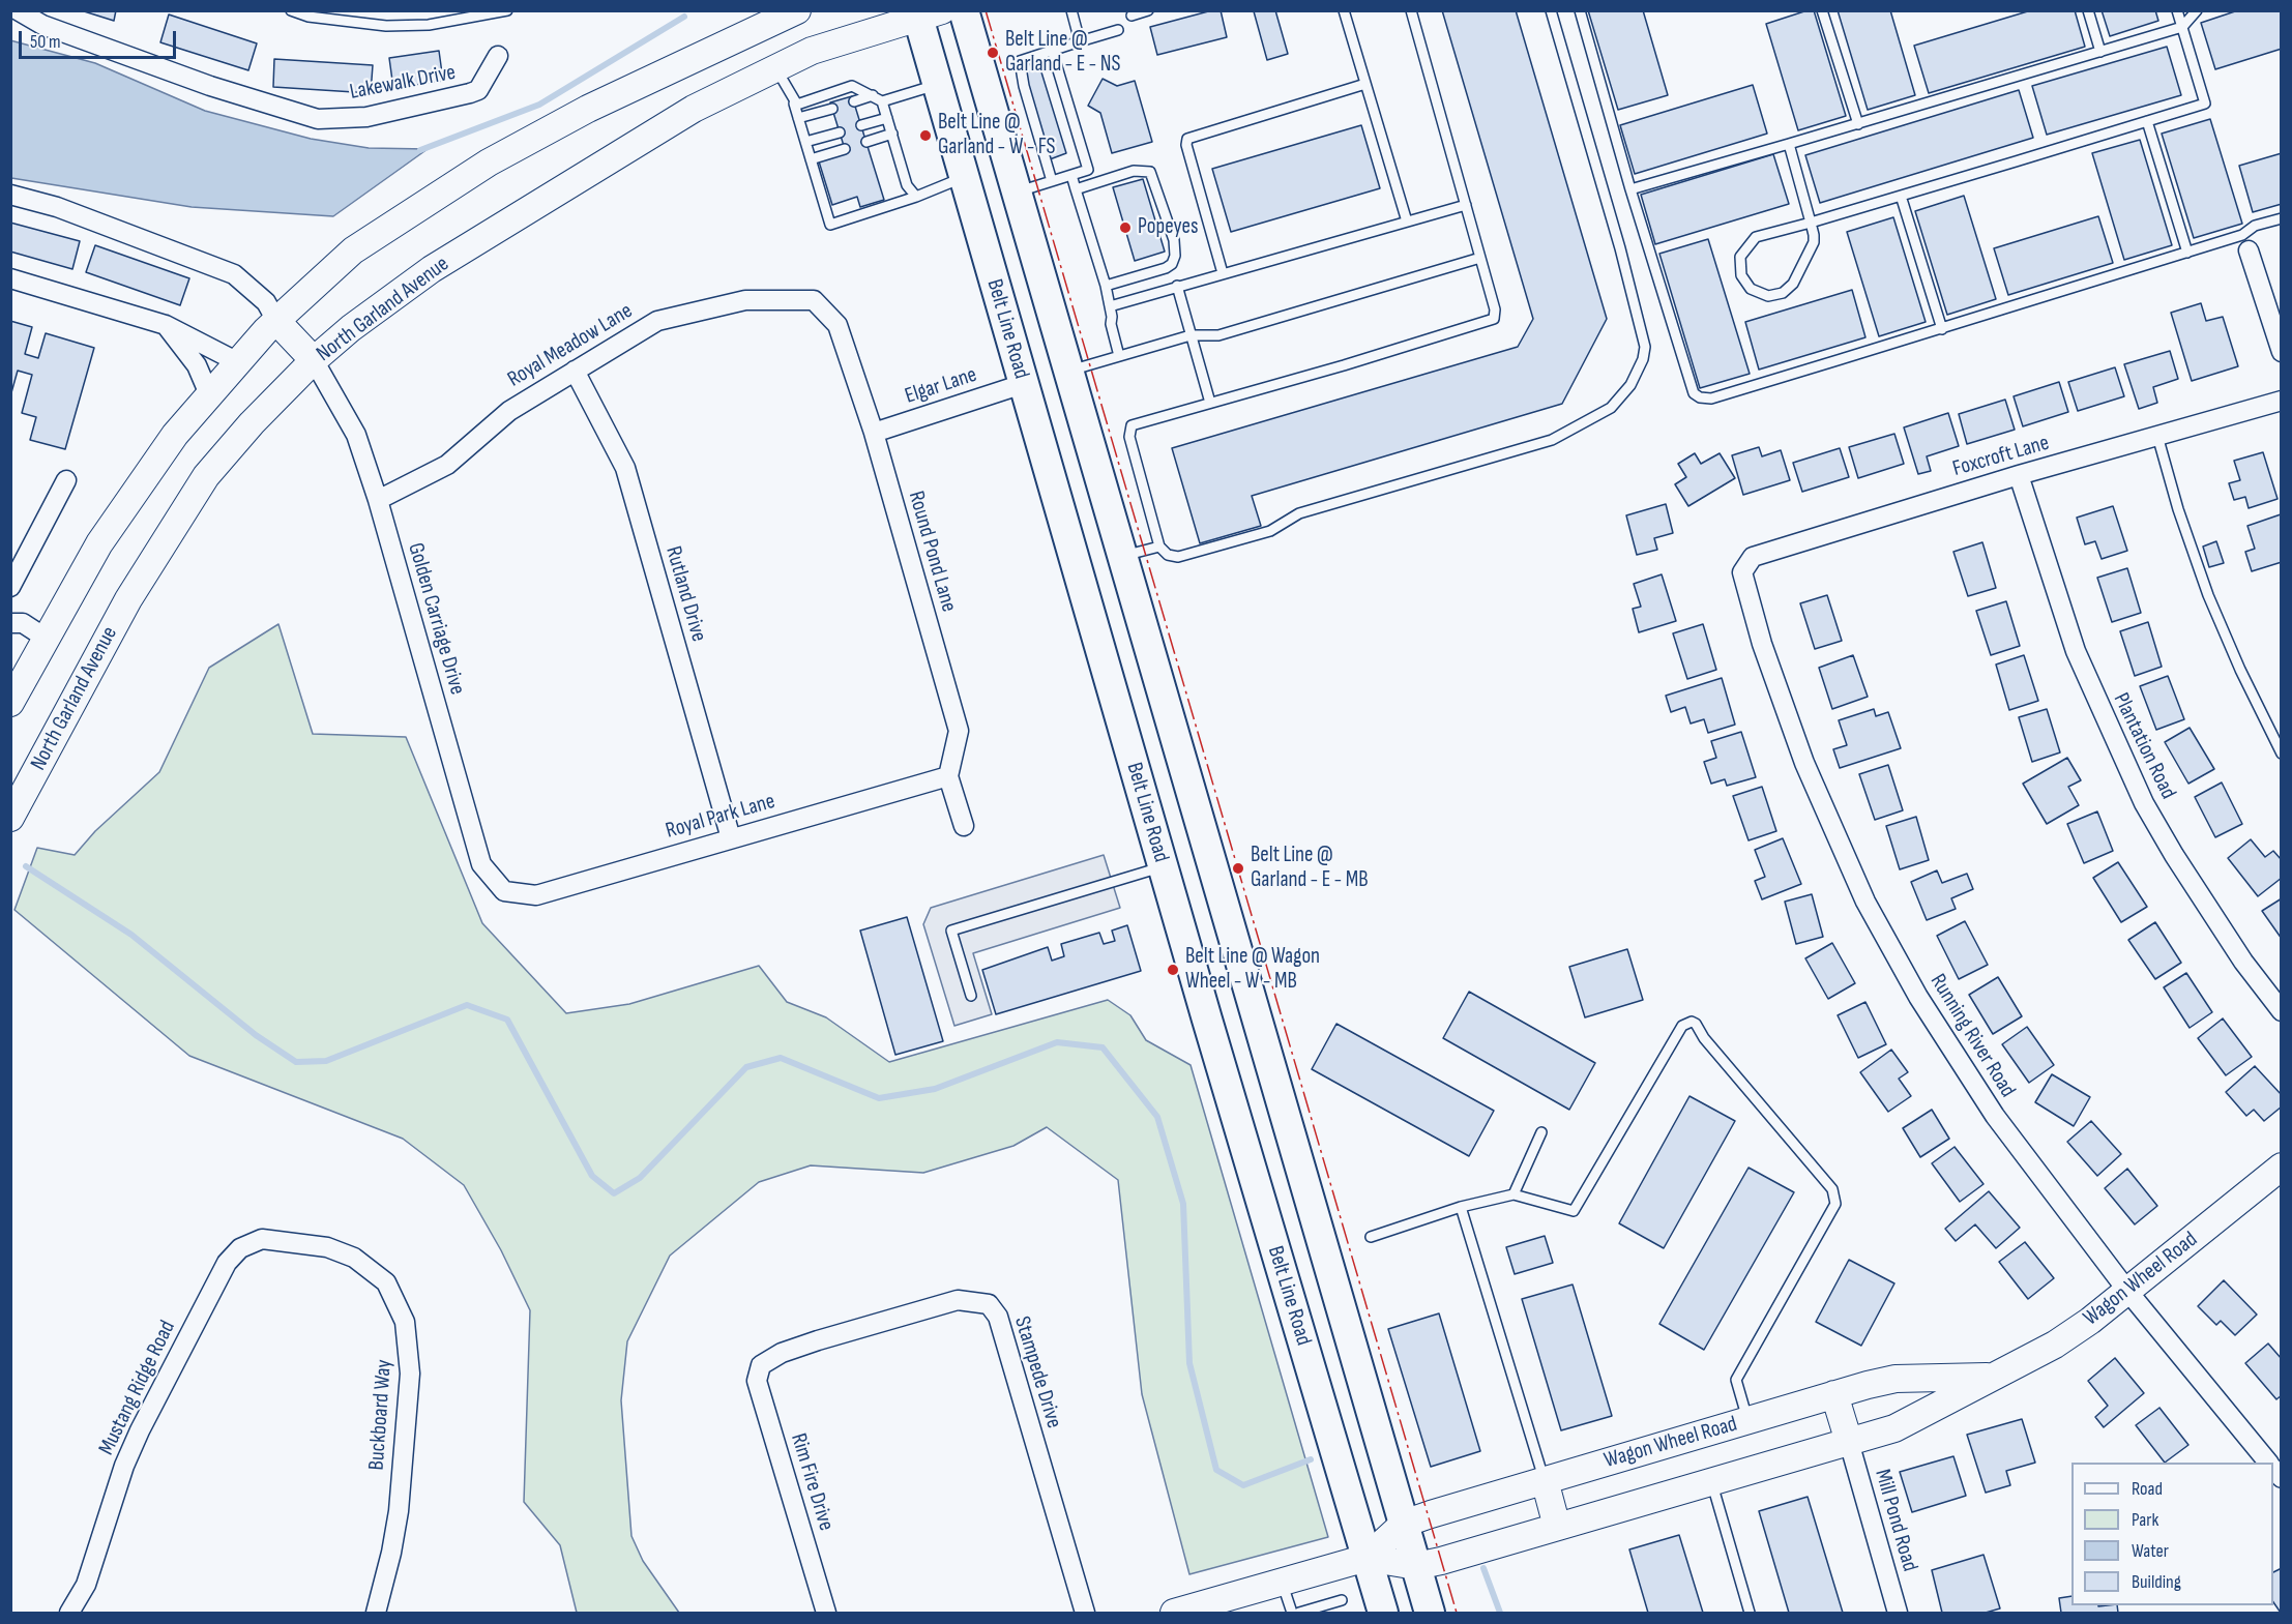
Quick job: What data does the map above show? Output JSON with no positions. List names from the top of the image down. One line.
{"streets":{"main road":["North Garland Avenue","Belt Line Road","Wagon Wheel Road"],"street":["Lakewalk Drive","Royal Meadow Lane","Elgar Lane","Foxcroft Lane","Round Pond Lane","Rutland Drive","Golden Carriage Drive","Plantation Road","Royal Park Lane","Running River Road","Stampede Drive","Mustang Ridge Road","Buckboard Way","Rim Fire Drive","Mill Pond Road"]},"crossings":[["North Garland Avenue","Belt Line Road"],["North Garland Avenue","Golden Carriage Drive"],["Belt Line Road","Elgar Lane"],["Belt Line Road","Wagon Wheel Road"],["Royal Meadow Lane","Round Pond Lane"],["Royal Meadow Lane","Rutland Drive"],["Royal Meadow Lane","Golden Carriage Drive"],["Elgar Lane","Round Pond Lane"],["Foxcroft Lane","Plantation Road"],["Foxcroft Lane","Running River Road"],["Round Pond Lane","Royal Park Lane"],["Rutland Drive","Royal Park Lane"],["Golden Carriage Drive","Royal Park Lane"],["Running River Road","Wagon Wheel Road"],["Wagon Wheel Road","Mill Pond Road"],["Stampede Drive","Rim Fire Drive"],["Mustang Ridge Road","Buckboard Way"]],"places":["Belt Line @ Garland - E - NS","Belt Line @ Garland - W - FS","Popeyes","Belt Line @ Garland - E - MB","Belt Line @ Wagon Wheel - W - MB"],"legend":["Road","Park","Water","Building"],"scale_bar":"50 m"}
